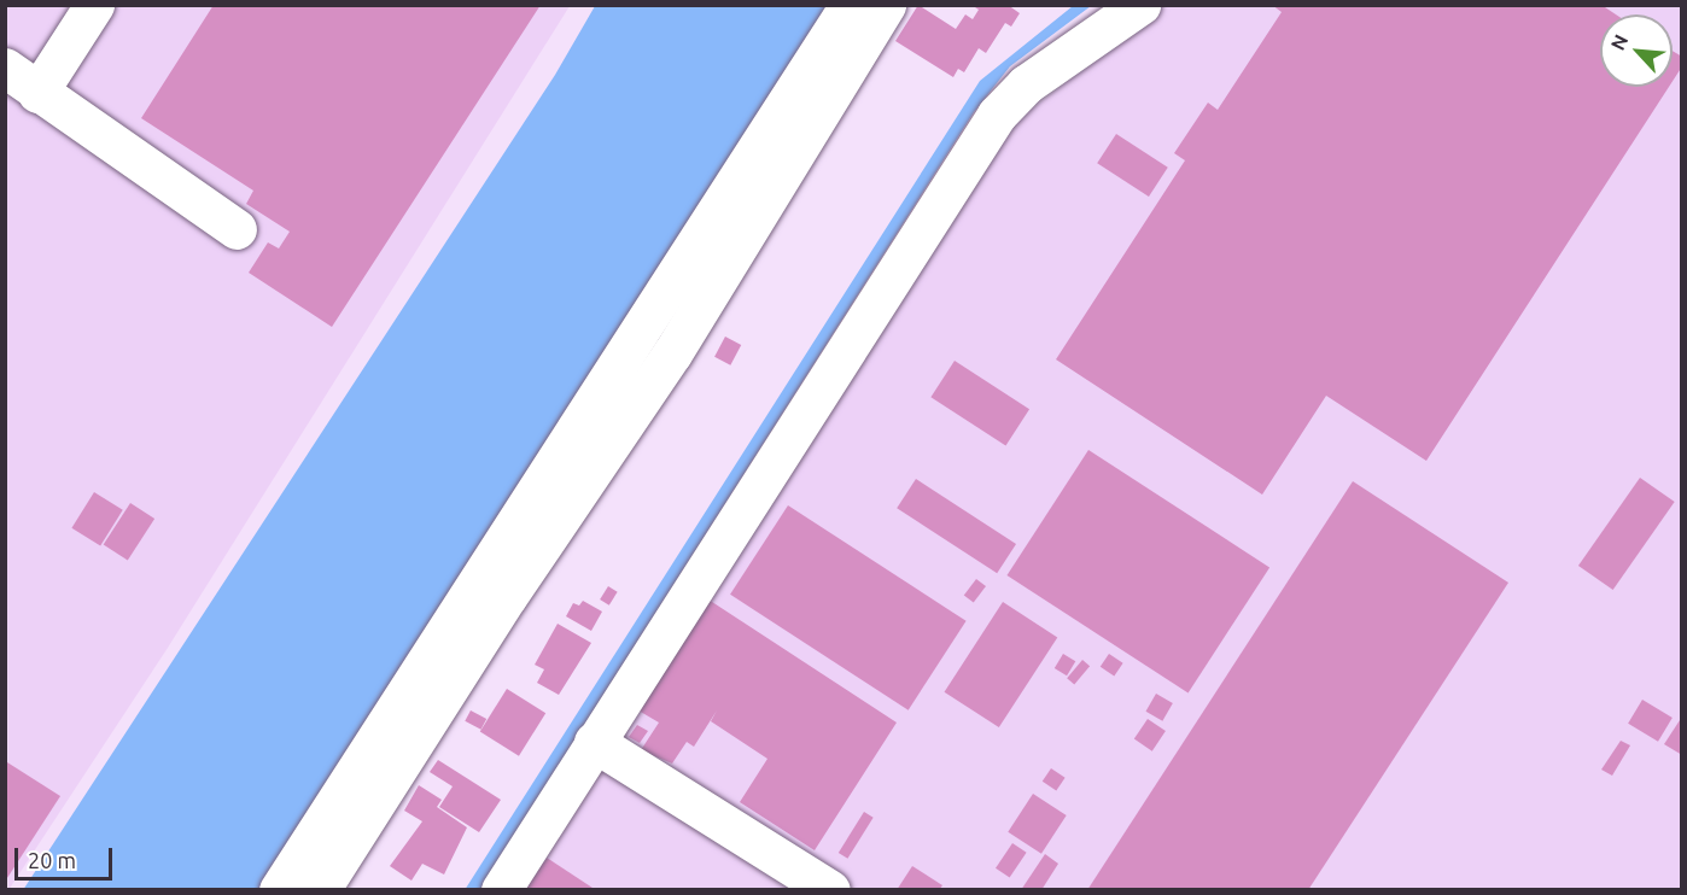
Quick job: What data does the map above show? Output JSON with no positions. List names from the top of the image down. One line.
{"scale_bar":"20 m","north":"top left"}
